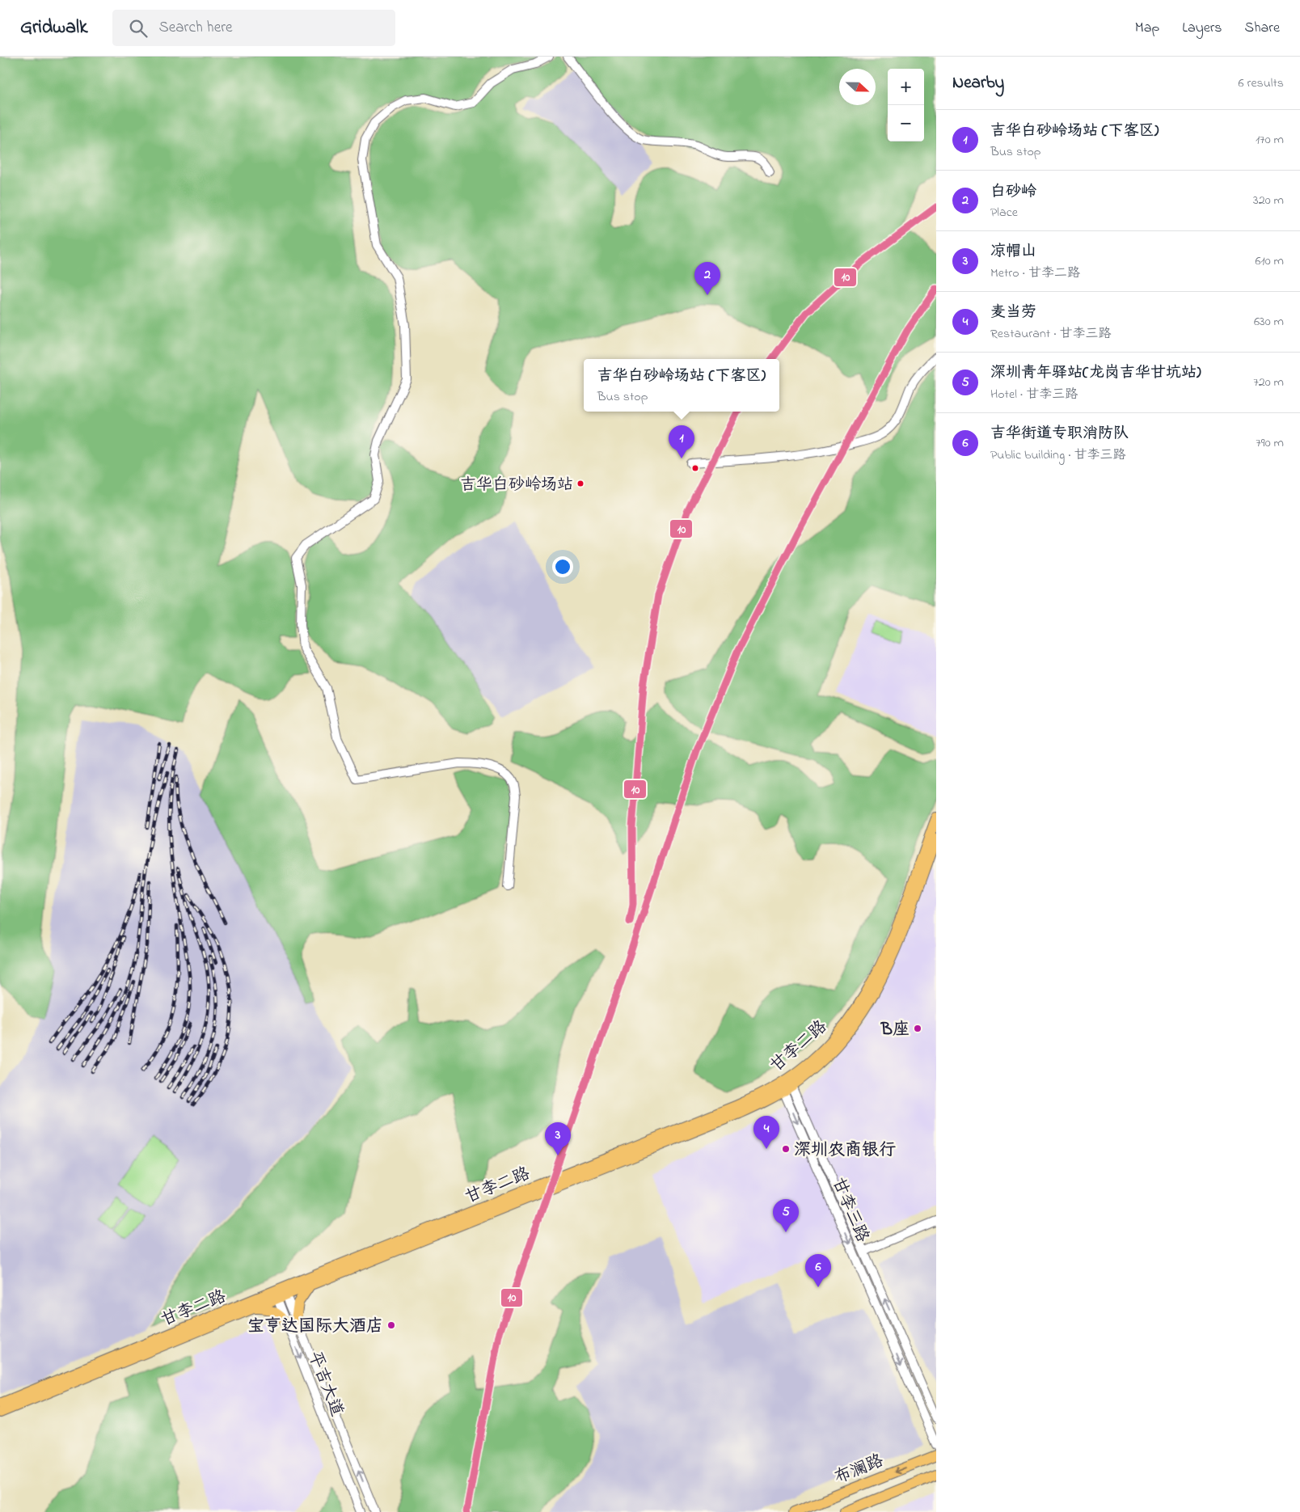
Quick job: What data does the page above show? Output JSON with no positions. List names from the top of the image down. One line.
{"streets":{"main road":["甘李二路","布澜路"],"street":["甘李三路","平吉大道"]},"crossings":[["甘李二路","甘李三路"],["甘李二路","平吉大道"]],"places":["吉华白砂岭场站","B座","深圳农商银行","宝亨达国际大酒店"],"lines":["transit line 10"],"north":"right","page":{"header":"Gridwalk","search":"Search here","nav":["Map","Layers","Share"],"heading":["Nearby","6 results"],"map_buttons":["+","−"],"list":[{"mark":"1","name":"吉华白砂岭场站 (下客区)","note":"Bus stop","value":"170 m"},{"mark":"2","name":"白砂岭","note":"Place","value":"320 m"},{"mark":"3","name":"凉帽山","note":"Metro · 甘李二路","value":"610 m"},{"mark":"4","name":"麦当劳","note":"Restaurant · 甘李三路","value":"630 m"},{"mark":"5","name":"深圳青年驿站(龙岗吉华甘坑站)","note":"Hotel · 甘李三路","value":"720 m"},{"mark":"6","name":"吉华街道专职消防队","note":"Public building · 甘李三路","value":"790 m"}],"pins":["2","1","4","3","5","6"],"popup":["吉华白砂岭场站 (下客区)","Bus stop"]}}
